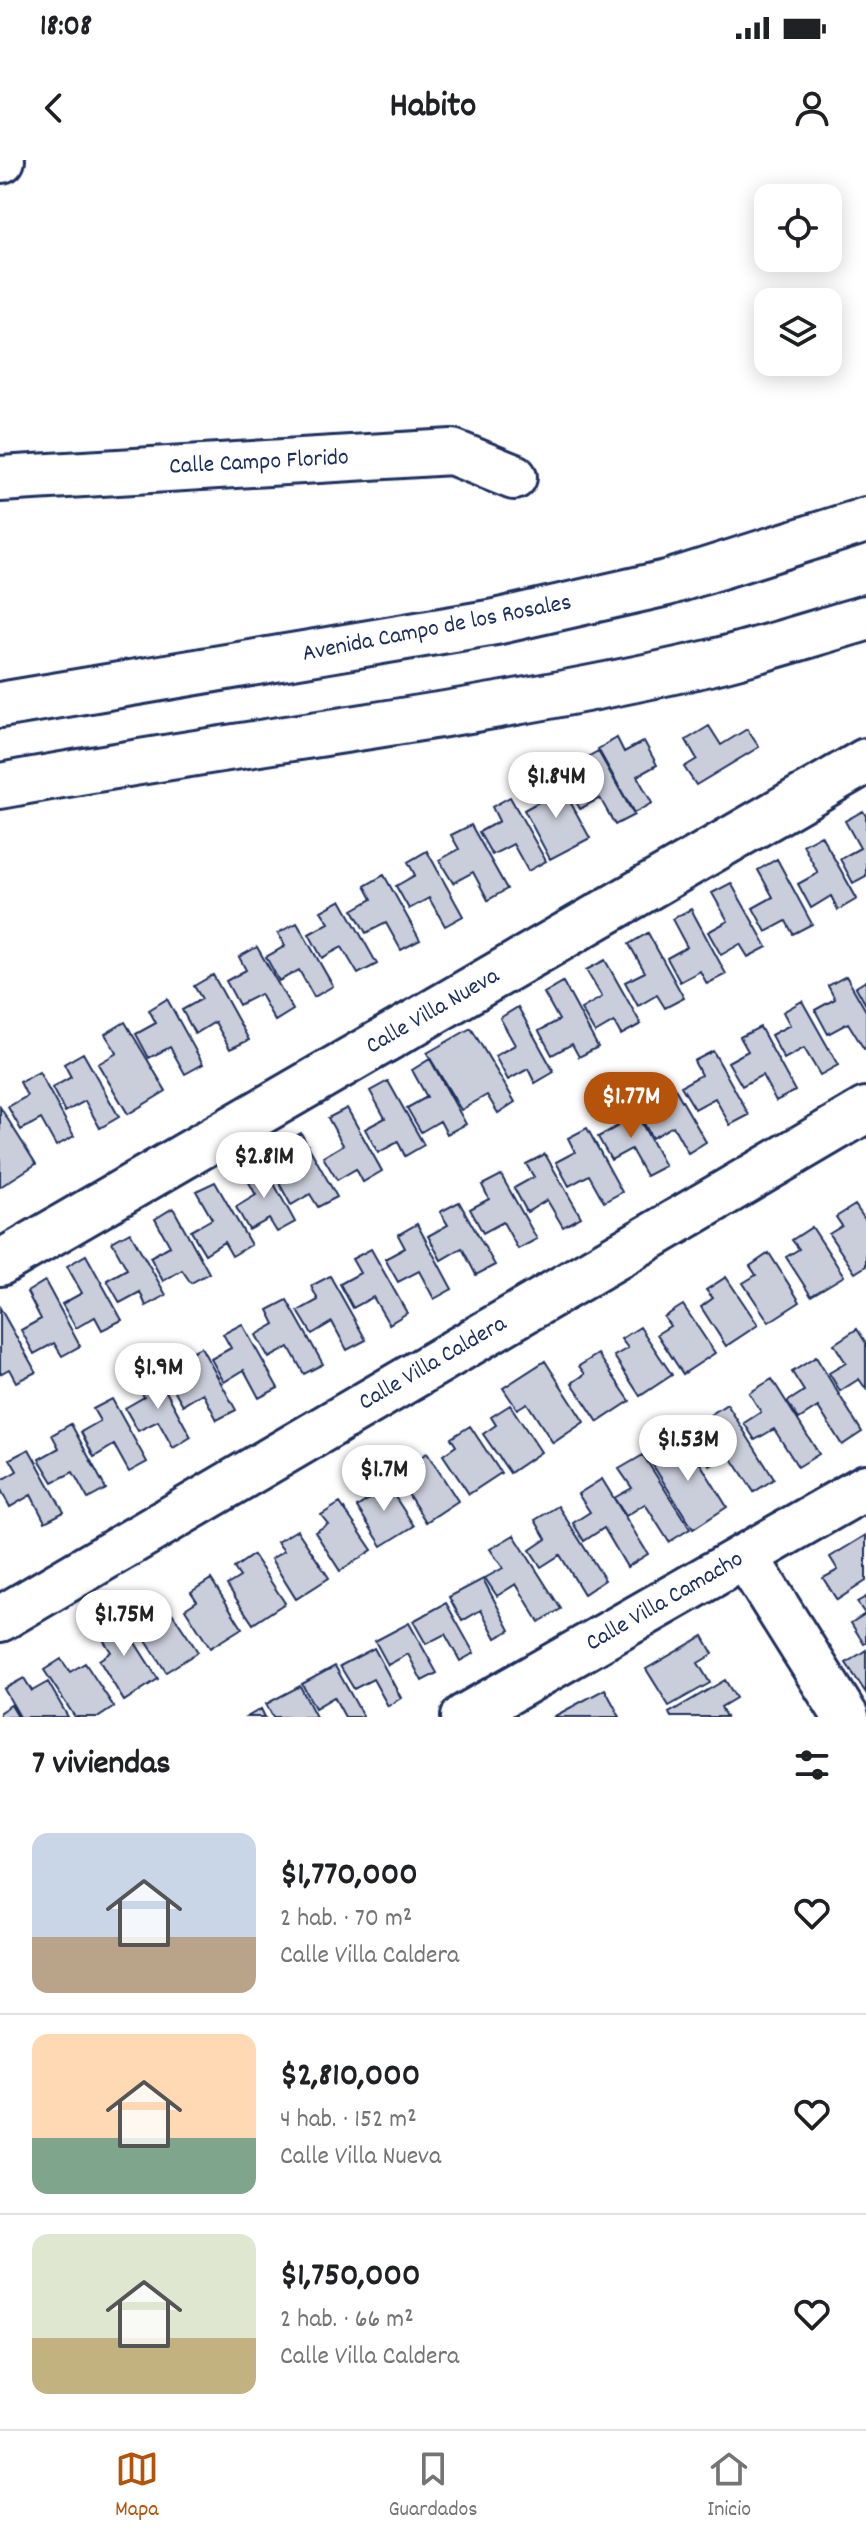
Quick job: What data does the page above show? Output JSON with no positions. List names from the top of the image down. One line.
{"streets":{"street":["Calle Campo Florido","Avenida Campo de los Rosales","Calle Villa Nueva","Calle Villa Caldera","Calle Villa Camacho"]},"page":{"status":"18:08","header":"Habito","price":["$1.84M","$1.77M","$2.81M","$1.9M","$1.53M","$1.7M","$1.75M"],"heading":"7 viviendas","list":[{"name":"$1,770,000","note":"2 hab. · 70 m² · Calle Villa Caldera"},{"name":"$2,810,000","note":"4 hab. · 152 m² · Calle Villa Nueva"},{"name":"$1,750,000","note":"2 hab. · 66 m² · Calle Villa Caldera"}],"tabs":["Mapa","Guardados","Inicio"]}}
